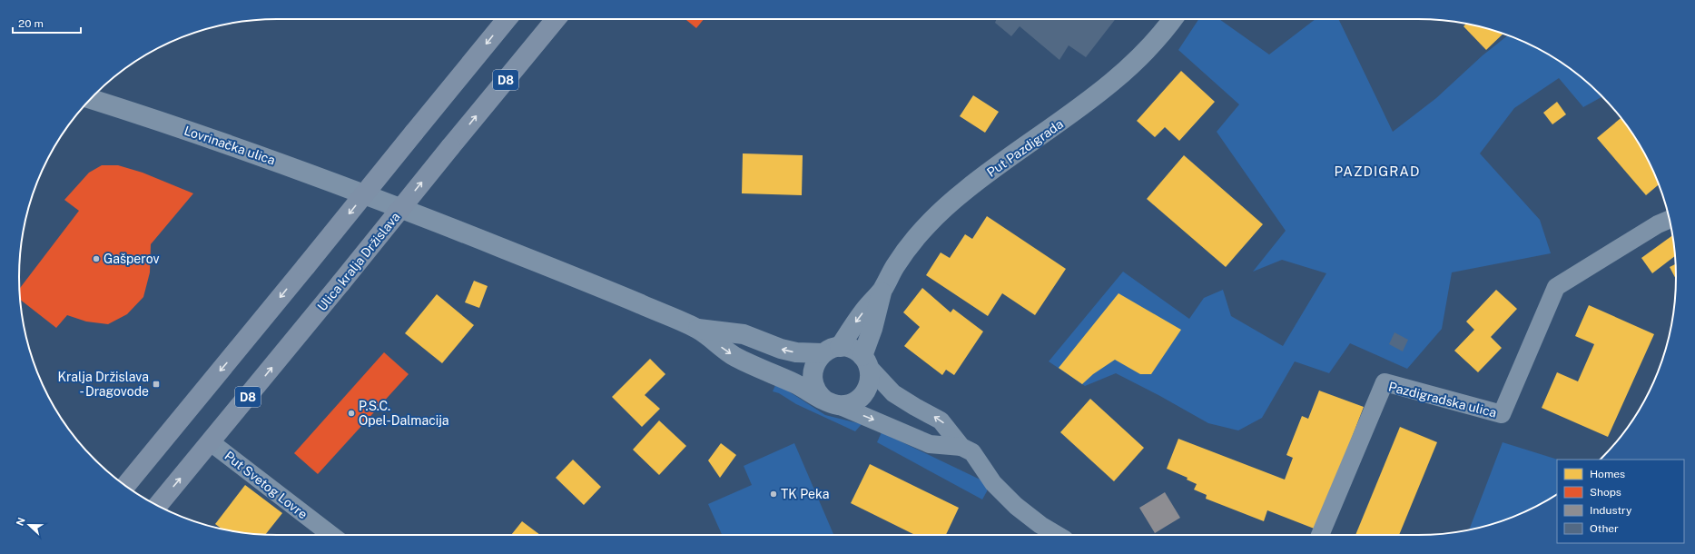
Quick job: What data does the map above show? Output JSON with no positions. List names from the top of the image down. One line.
{"streets":{"highway":["D8","Ulica kralja Držislava"],"street":["Lovrinačka ulica","Put Pazdigrada","Pazdigradska ulica","Put Svetog Lovre"]},"crossings":[["Ulica kralja Držislava","Put Svetog Lovre"]],"districts":["PAZDIGRAD"],"places":{"other":["Gašperov","P.S.C. Opel-Dalmacija","TK Peka"],"transit":["Kralja Držislava - Dragovode"]},"legend":["Homes","Shops","Industry","Other"],"scale_bar":"20 m","north":"left"}
